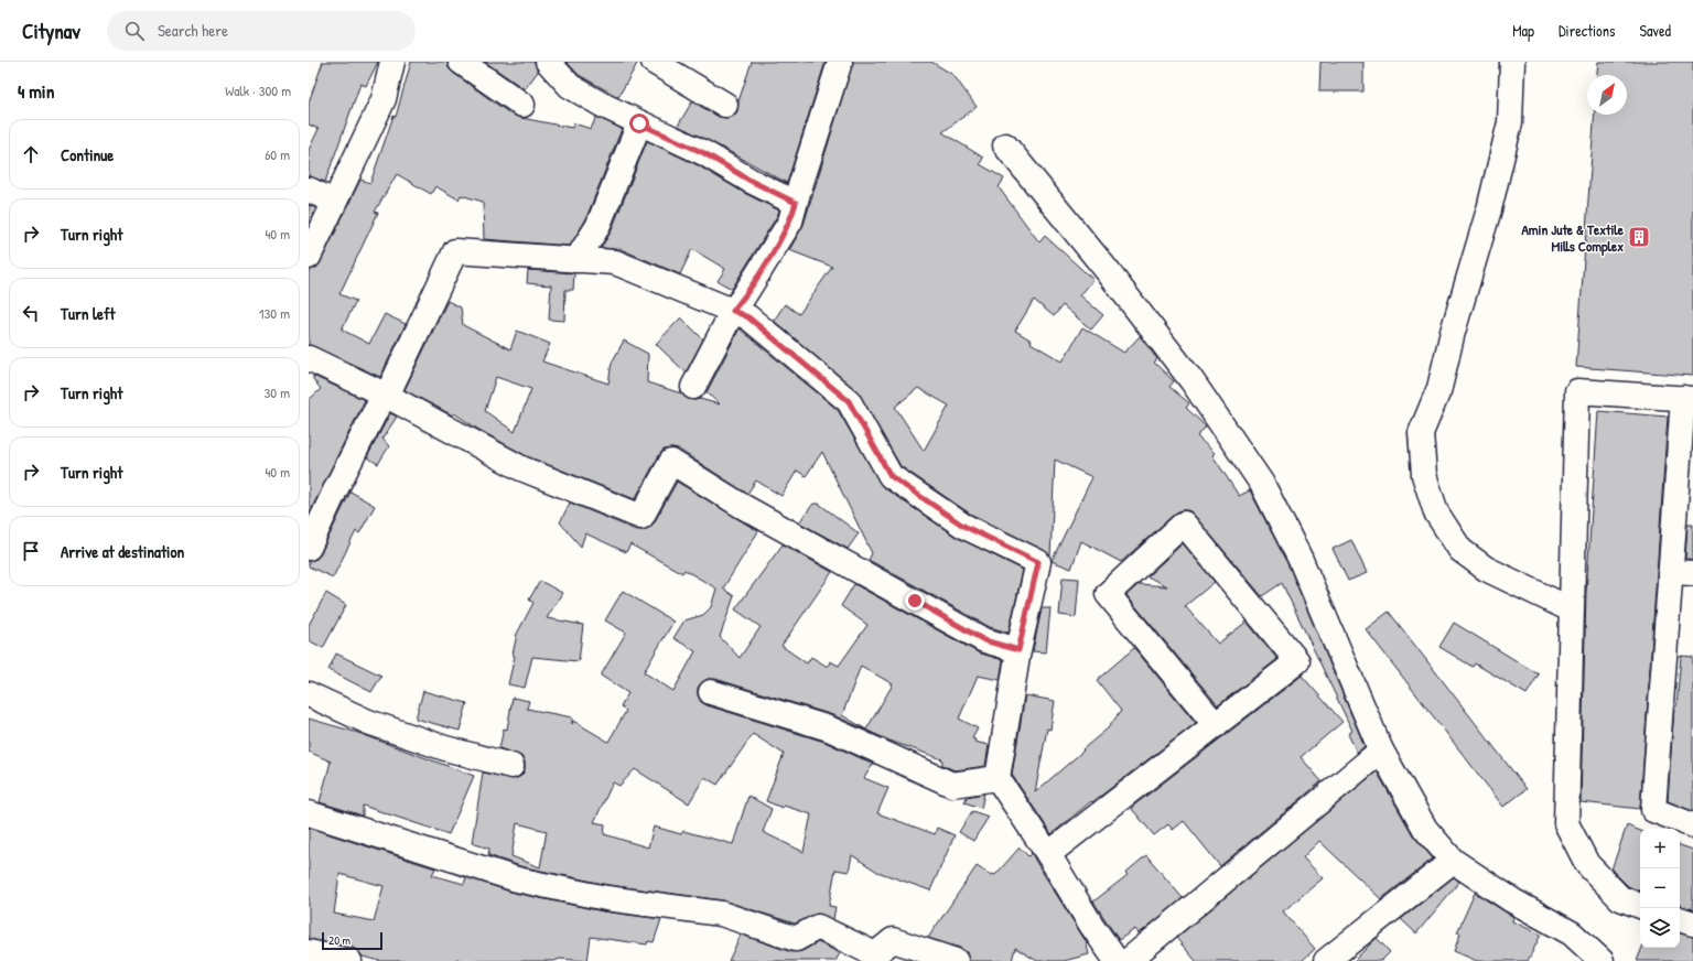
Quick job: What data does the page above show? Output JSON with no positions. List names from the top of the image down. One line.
{"places":{"building":["Amin Jute & Textile Mills Complex"]},"scale_bar":"20 m","north":"top right","page":{"header":"Citynav","search":"Search here","nav":["Map","Directions","Saved"],"heading":["4 min","Walk · 300 m"],"list":[["Continue","60 m"],["Turn right","40 m"],["Turn left","130 m"],["Turn right","30 m"],["Turn right","40 m"],"Arrive at destination"],"map_buttons":["+","−"],"scale":"20 m"}}
